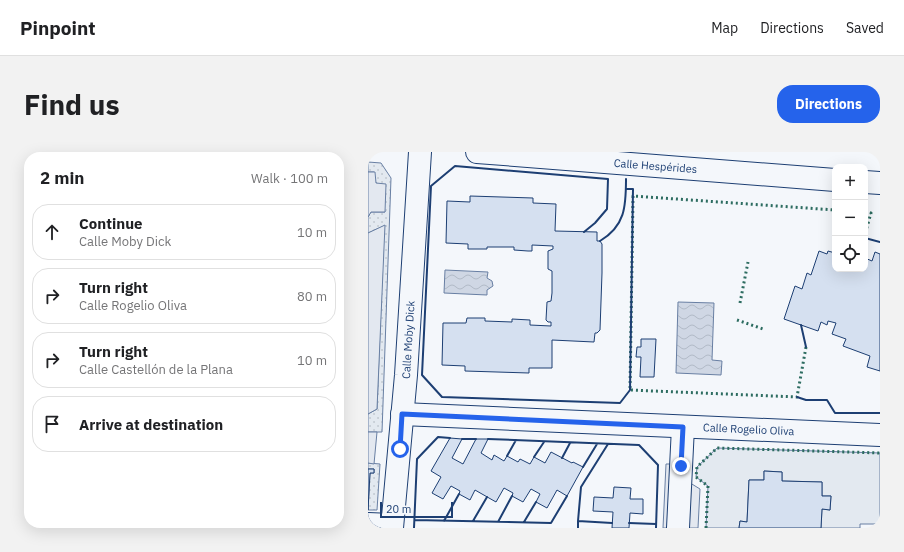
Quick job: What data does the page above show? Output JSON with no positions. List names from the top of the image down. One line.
{"streets":{"street":["Calle Hespérides","Calle Moby Dick","Calle Rogelio Oliva"]},"crossings":[["Calle Moby Dick","Calle Rogelio Oliva"]],"scale_bar":"20 m","page":{"header":"Pinpoint","nav":["Map","Directions","Saved"],"buttons":"Directions","title":"Find us","heading":["2 min","Walk · 100 m"],"map_buttons":["+","−"],"list":[["Continue","Calle Moby Dick","10 m"],["Turn right","Calle Rogelio Oliva","80 m"],["Turn right","Calle Castellón de la Plana","10 m"],"Arrive at destination"],"scale":"20 m"}}
